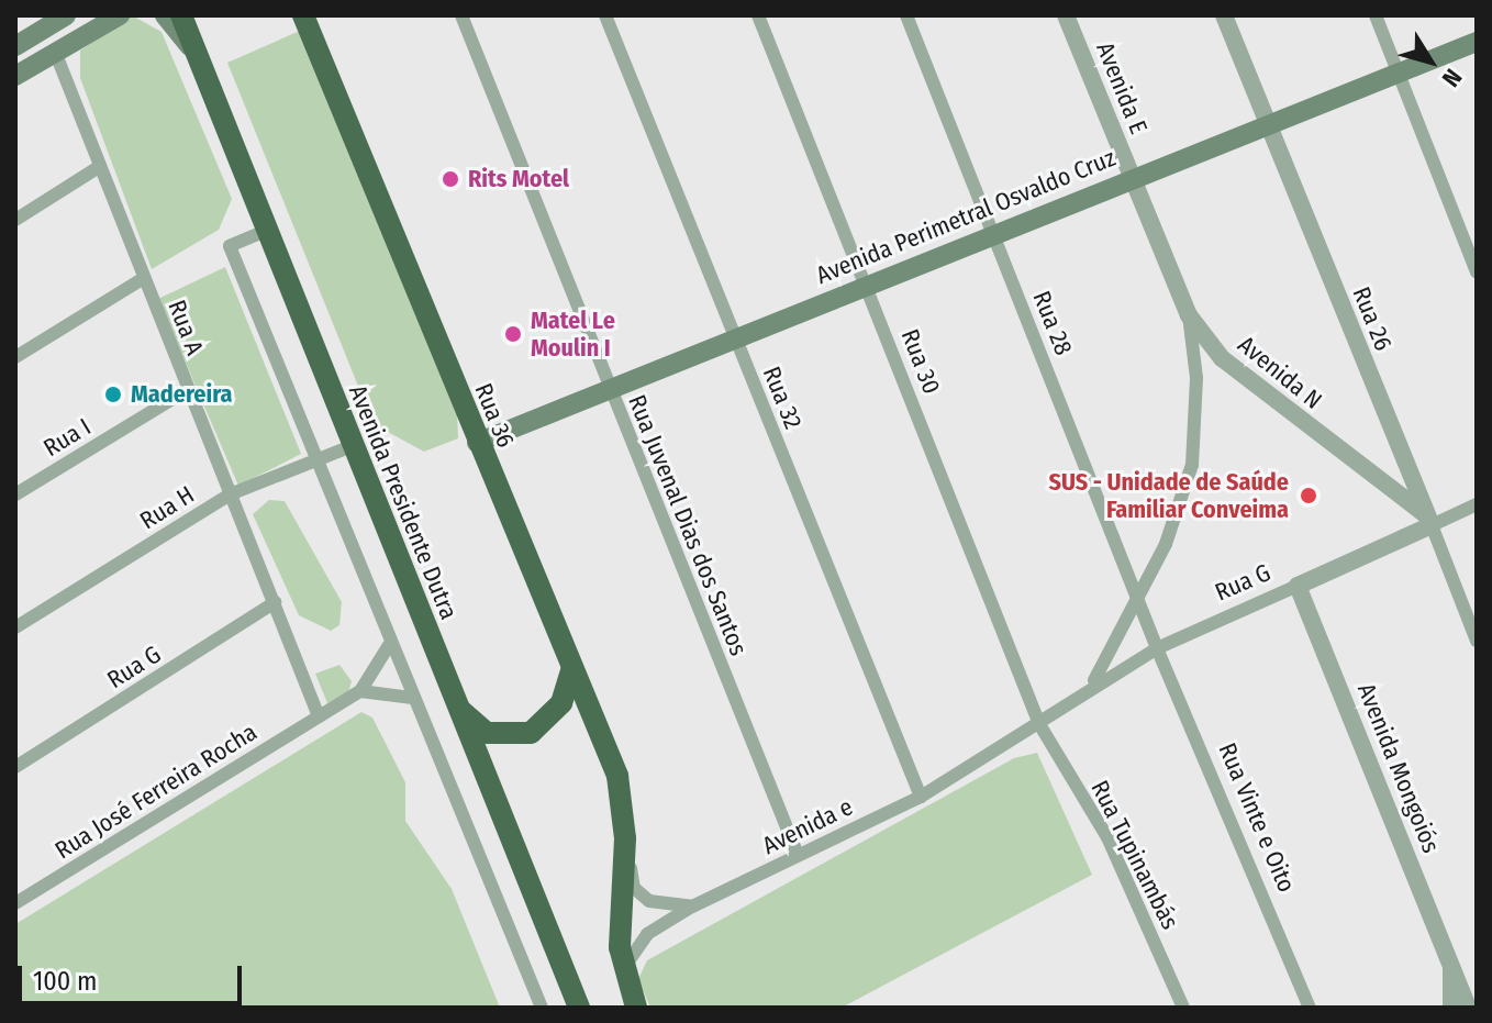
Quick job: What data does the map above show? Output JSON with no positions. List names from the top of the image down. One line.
{"streets":{"highway":["Rua 36","Avenida Presidente Dutra"],"main road":["Avenida Perimetral Osvaldo Cruz"],"street":["Avenida E","Rua 26","Rua 28","Rua A","Rua 30","Avenida N","Rua 32","Rua I","Rua H","Rua Juvenal Dias dos Santos","Rua G","Avenida Mongoiós","Rua José Ferreira Rocha","Rua Vinte e Oito","Avenida e","Rua Tupinambás"]},"crossings":[["Avenida E","Avenida Perimetral Osvaldo Cruz"],["Avenida E","Avenida N"],["Avenida Perimetral Osvaldo Cruz","Rua 26"],["Avenida Perimetral Osvaldo Cruz","Rua 28"],["Avenida Perimetral Osvaldo Cruz","Rua 30"],["Avenida Perimetral Osvaldo Cruz","Avenida N"],["Avenida Perimetral Osvaldo Cruz","Rua 32"],["Avenida Perimetral Osvaldo Cruz","Rua 36"],["Avenida Perimetral Osvaldo Cruz","Rua Juvenal Dias dos Santos"],["Rua 26","Avenida N"],["Rua 26","Rua G"],["Rua 28","Rua G"],["Rua 28","Rua Vinte e Oito"],["Rua A","Rua I"],["Rua A","Rua H"],["Rua A","Rua G"],["Rua A","Rua José Ferreira Rocha"],["Rua 30","Rua G"],["Rua 30","Avenida e"],["Rua 30","Rua Tupinambás"],["Avenida N","Rua G"],["Rua 32","Avenida e"],["Rua 36","Avenida e"],["Avenida Presidente Dutra","Rua H"],["Rua Juvenal Dias dos Santos","Avenida e"],["Rua G","Avenida Mongoiós"],["Rua G","Rua Vinte e Oito"],["Rua G","Avenida e"],["Rua G","Rua Tupinambás"],["Avenida e","Rua Tupinambás"]],"places":["Rits Motel","Matel Le Moulin I","Madereira","SUS - Unidade de Saúde Familiar Conveima"],"scale_bar":"100 m","north":"bottom right"}
